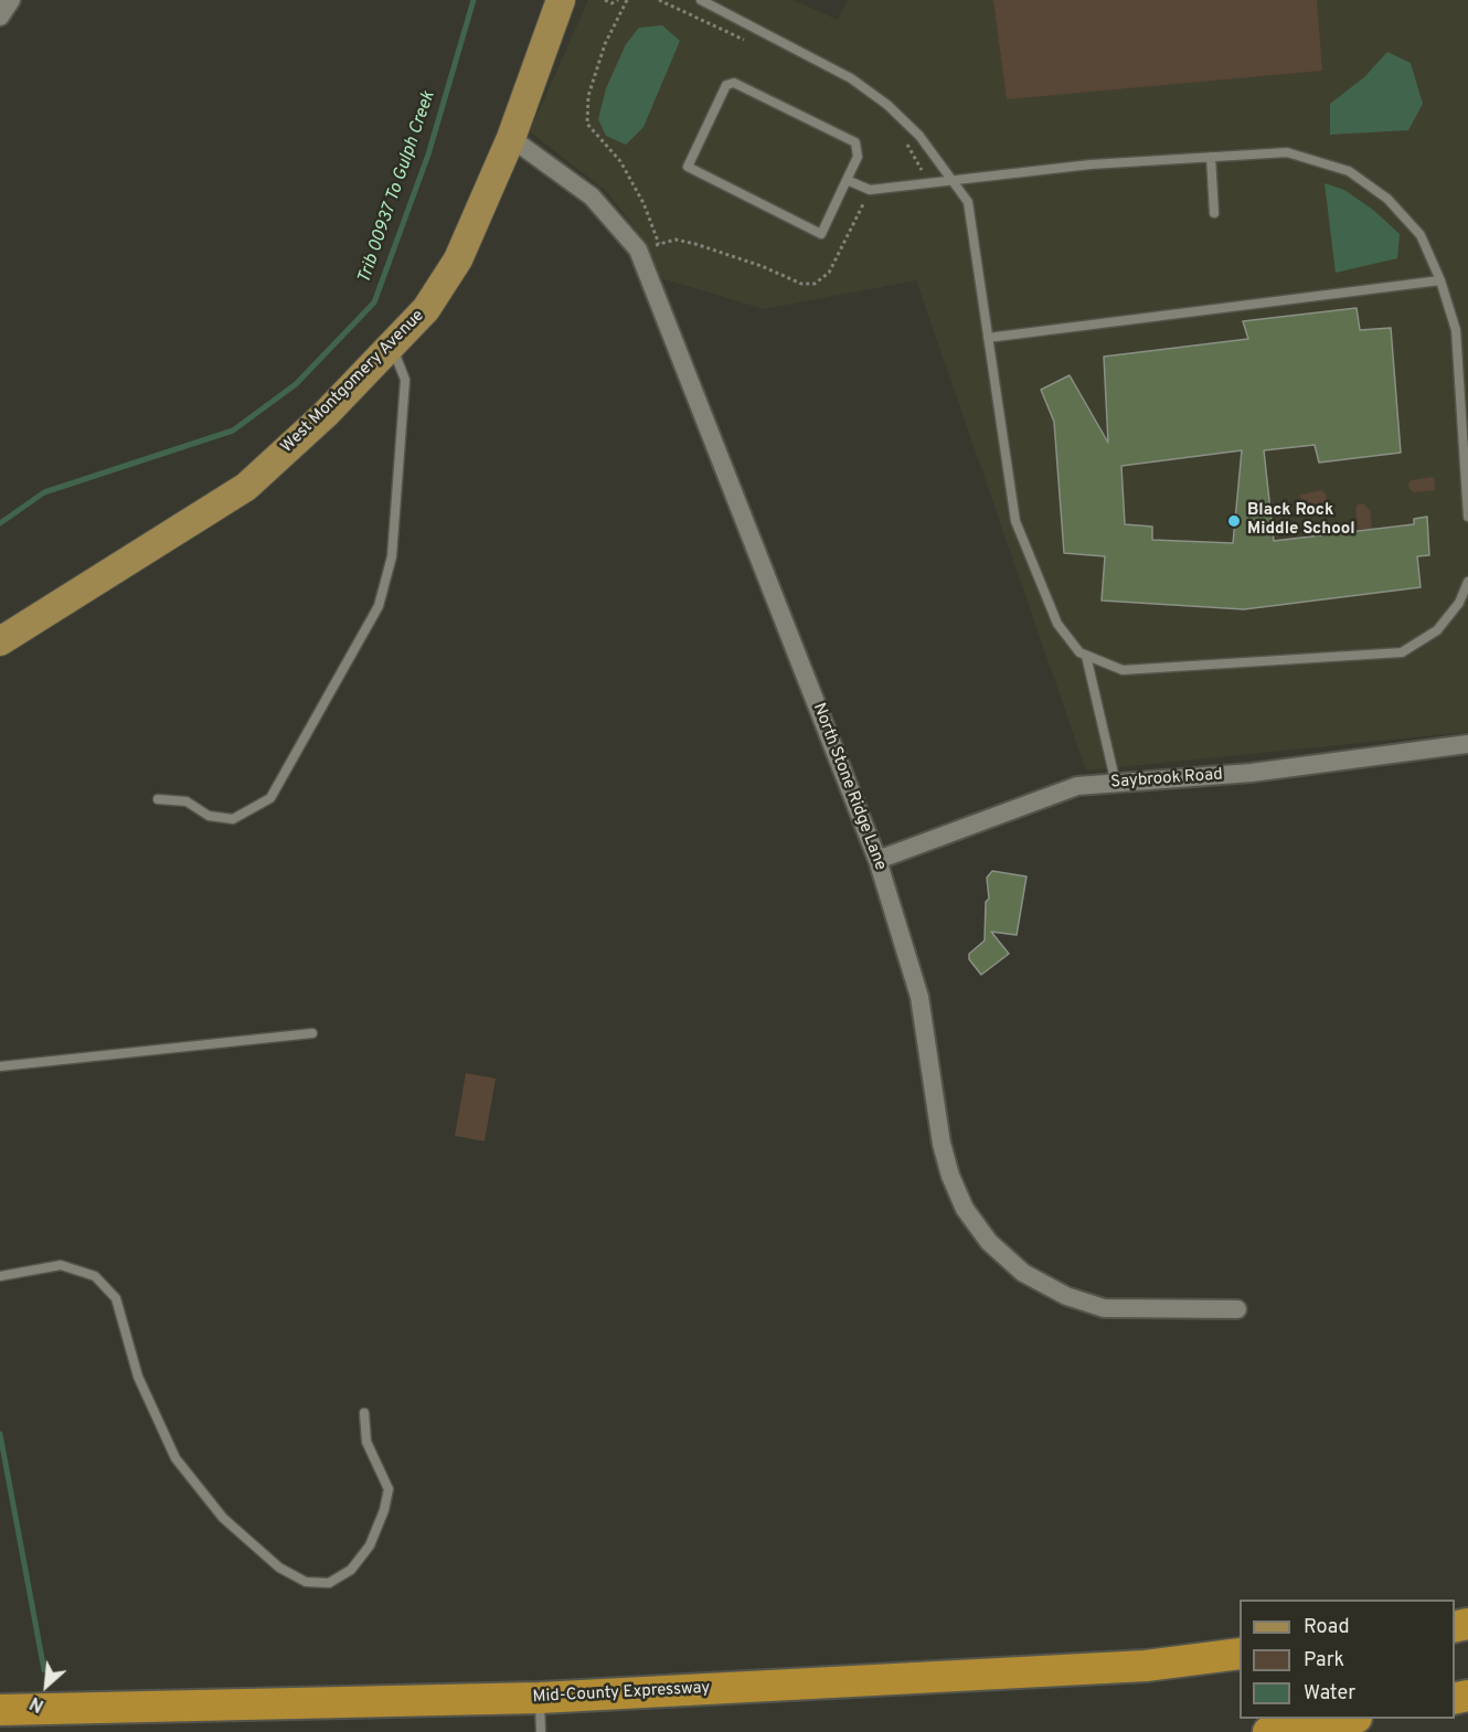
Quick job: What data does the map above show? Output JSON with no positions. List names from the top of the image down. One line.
{"streets":{"highway":["Mid-County Expressway"],"main road":["West Montgomery Avenue"],"street":["Saybrook Road","North Stone Ridge Lane"]},"crossings":[["West Montgomery Avenue","North Stone Ridge Lane"],["Saybrook Road","North Stone Ridge Lane"]],"water":["Trib 00937 To Gulph Creek"],"places":["Black Rock Middle School"],"legend":["Road","Park","Water"],"north":"bottom left"}
